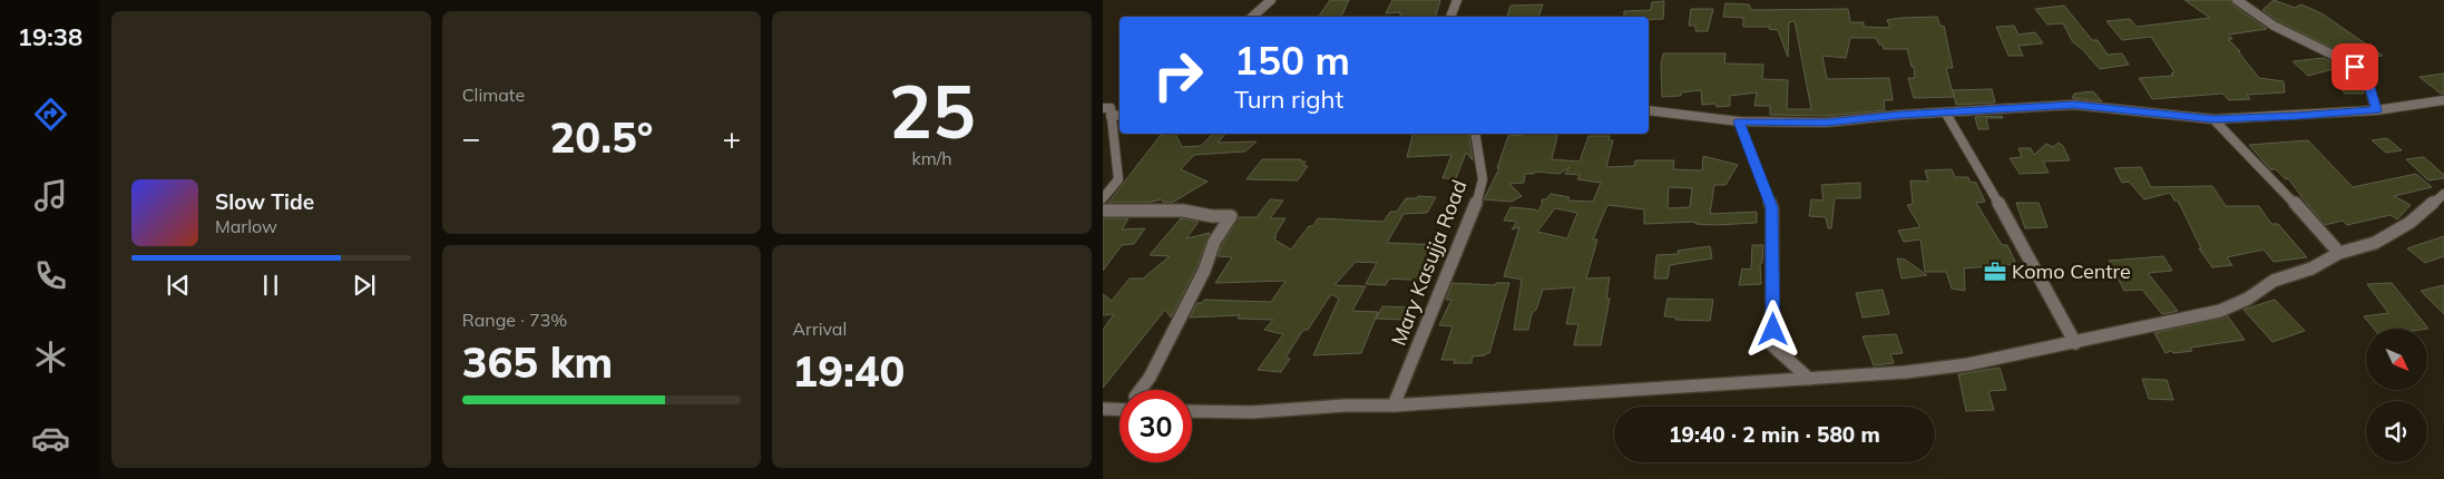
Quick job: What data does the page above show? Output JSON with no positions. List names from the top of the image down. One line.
{"streets":{"street":["Mary Kasujja Road"]},"places":{"office":["Komo Centre"]},"north":"bottom right","page":{"tabs":"19:38","tile":["Climate",["25","km/h"],["Range · 73%","365 km"],["Arrival","19:40"]],"turn":["150 m","Turn right"],"heat":["−","20.5°","+"],"song":["Slow Tide","Marlow"],"limit":"30","trip":"19:40 · 2 min · 580 m"}}
